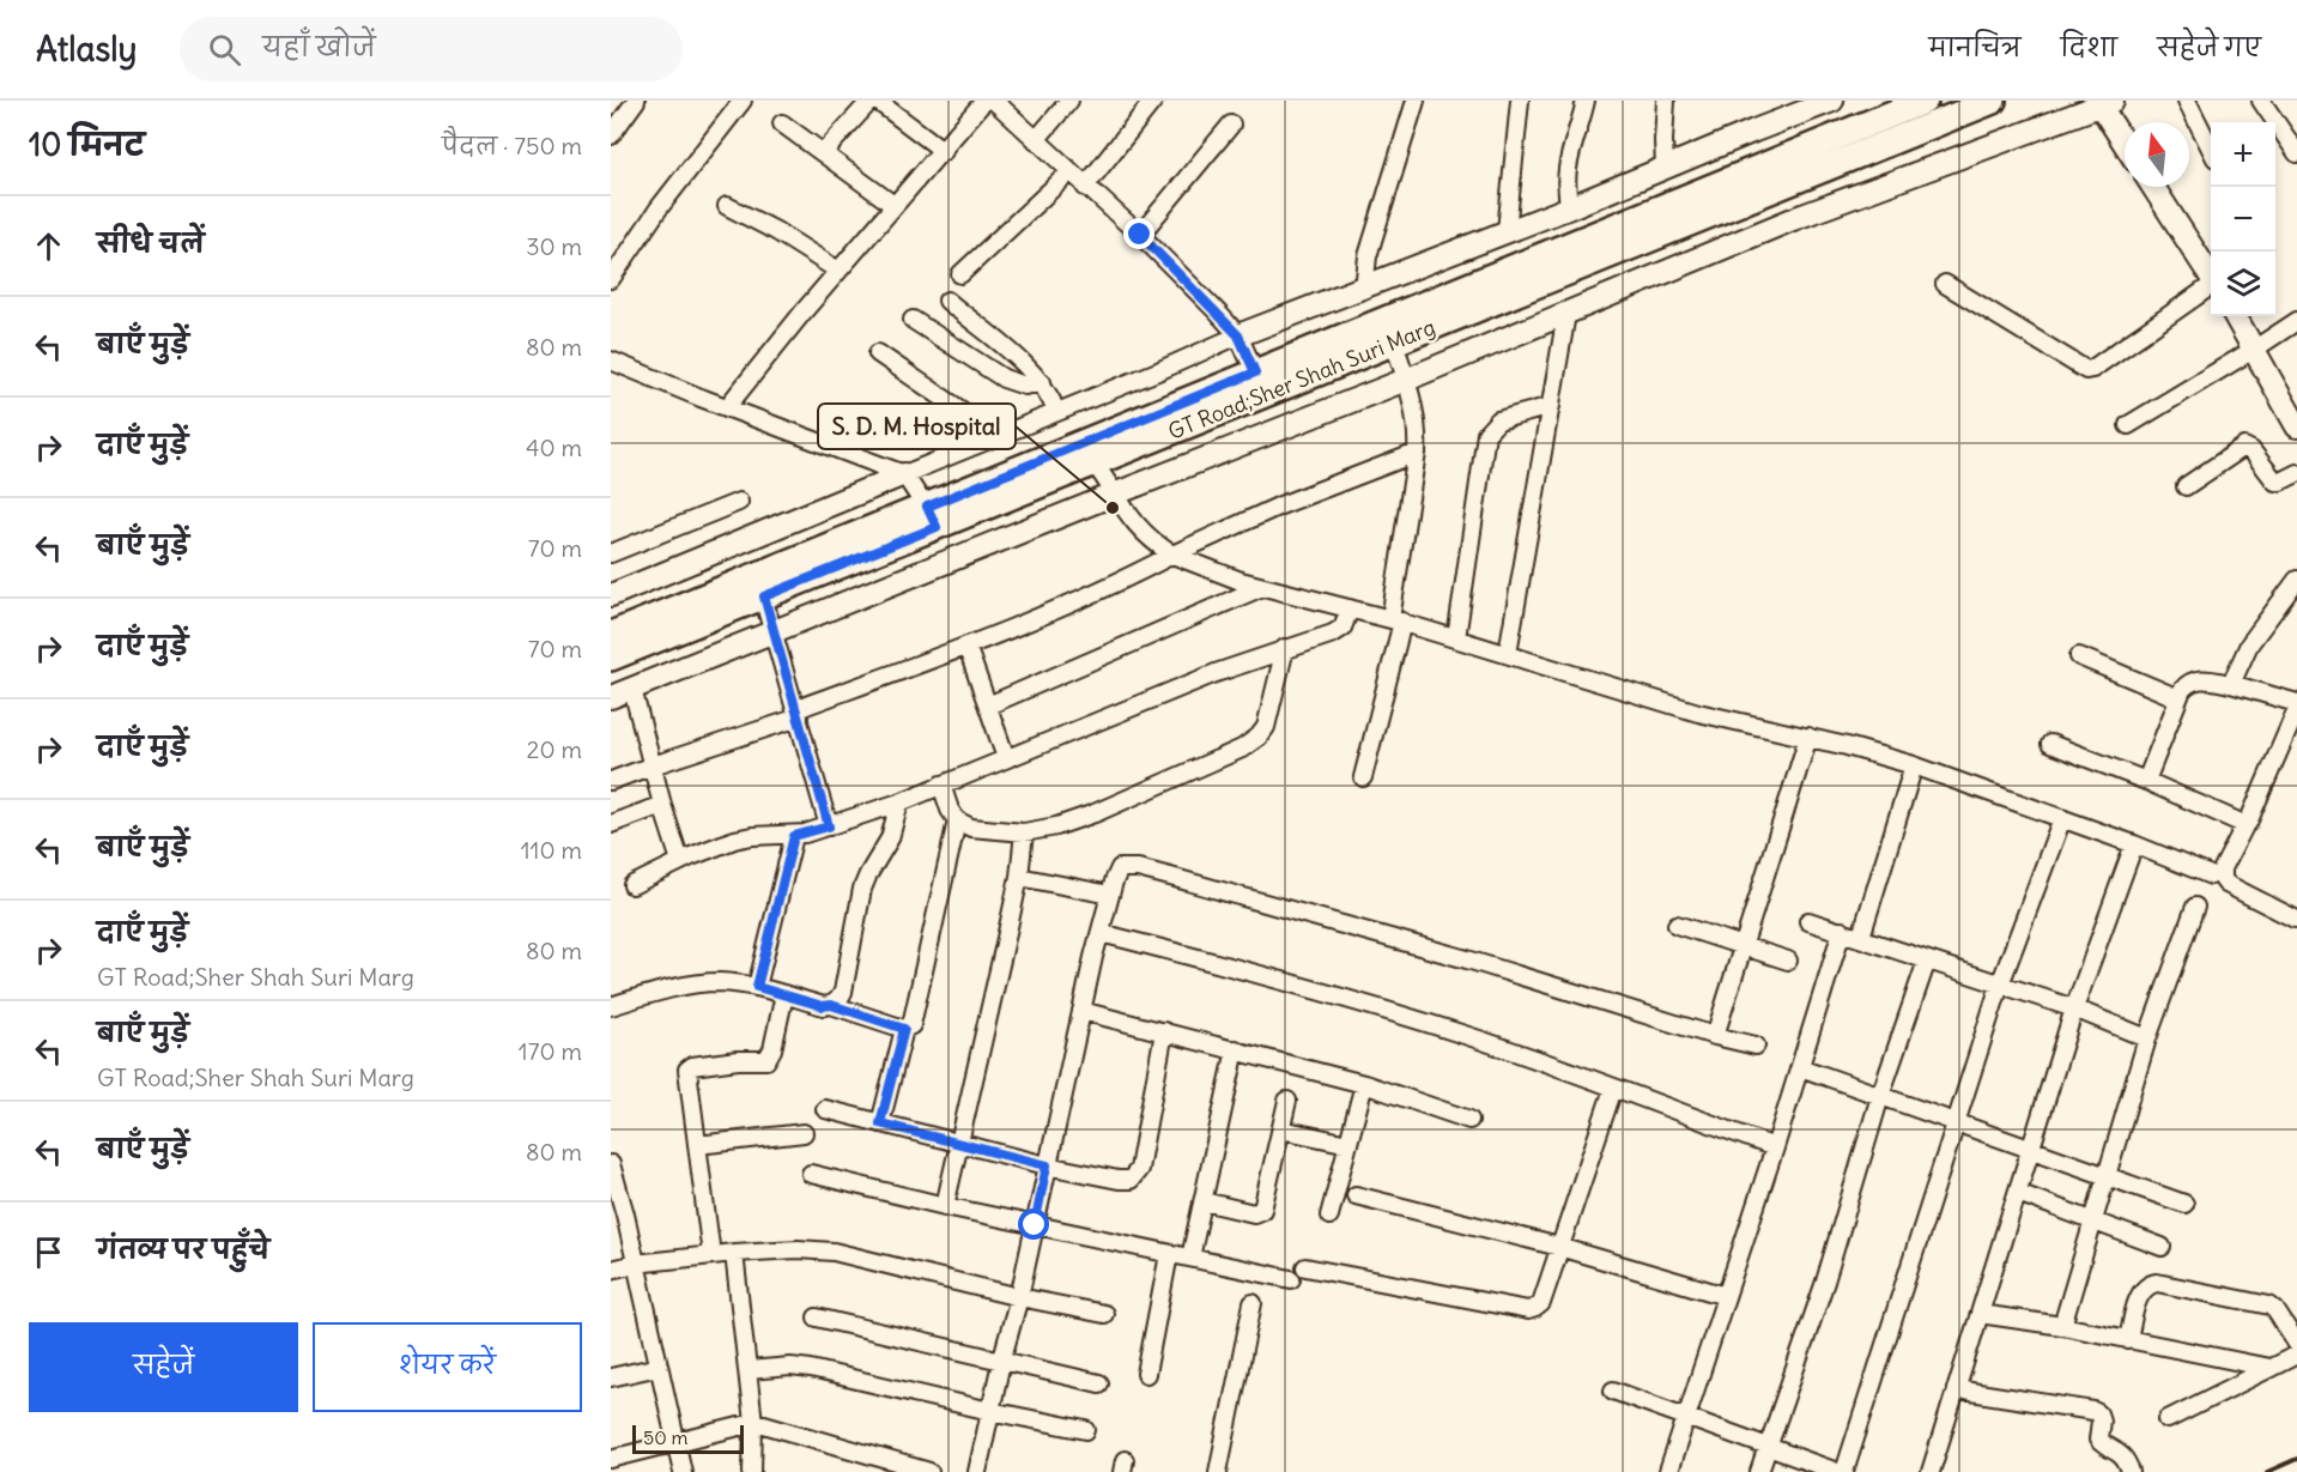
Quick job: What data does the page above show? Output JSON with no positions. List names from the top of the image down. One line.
{"streets":{"main road":["GT Road;Sher Shah Suri Marg"]},"places":["S. D. M. Hospital"],"scale_bar":"50 m","north":"top","page":{"header":"Atlasly","search":"यहाँ खोजें","nav":["मानचित्र","दिशा","सहेजे गए"],"heading":["10 मिनट","पैदल · 750 m"],"map_buttons":["+","−"],"list":[["सीधे चलें","30 m"],["बाएँ मुड़ें","80 m"],["दाएँ मुड़ें","40 m"],["बाएँ मुड़ें","70 m"],["दाएँ मुड़ें","70 m"],["दाएँ मुड़ें","20 m"],["बाएँ मुड़ें","110 m"],["दाएँ मुड़ें","GT Road;Sher Shah Suri Marg","80 m"],["बाएँ मुड़ें","GT Road;Sher Shah Suri Marg","170 m"],["बाएँ मुड़ें","80 m"],"गंतव्य पर पहुँचे"],"buttons":["सहेजें","शेयर करें"],"scale":"50 m"}}
